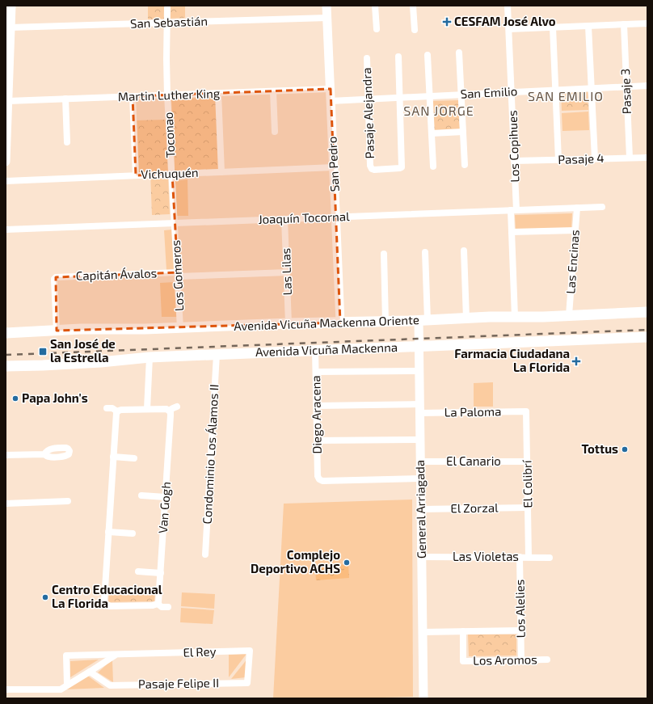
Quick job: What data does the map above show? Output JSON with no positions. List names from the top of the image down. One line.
{"streets":{"main road":["Avenida Vicuña Mackenna Oriente","Avenida Vicuña Mackenna"],"street":["San Sebastián","Pasaje 3","San Emilio","Martin Luther King","Pasaje Alejandra","Toconao","Los Copihues","Pasaje 4","San Pedro","Vichuquén","Joaquín Tocornal","Las Encinas","Las Lilas","Capitán Ávalos","Los Gomeros","La Paloma","Diego Aracena","Condominio Los Álamos II","El Canario","El Colibrí","Van Gogh","El Zorzal","General Arriagada","Las Violetas","Los Alelies","El Rey","Los Aromos","Pasaje Felipe II"]},"crossings":[["San Sebastián","Toconao"],["San Sebastián","San Pedro"],["Pasaje 3","San Emilio"],["Pasaje 3","Pasaje 4"],["San Emilio","Pasaje Alejandra"],["San Emilio","Los Copihues"],["San Emilio","San Pedro"],["Martin Luther King","Toconao"],["Martin Luther King","San Pedro"],["Toconao","Vichuquén"],["Toconao","Joaquín Tocornal"],["Toconao","Los Gomeros"],["Los Copihues","Pasaje 4"],["Los Copihues","Joaquín Tocornal"],["Los Copihues","Avenida Vicuña Mackenna Oriente"],["San Pedro","Vichuquén"],["San Pedro","Joaquín Tocornal"],["San Pedro","Avenida Vicuña Mackenna Oriente"],["Joaquín Tocornal","Las Encinas"],["Joaquín Tocornal","Las Lilas"],["Joaquín Tocornal","Los Gomeros"],["Las Encinas","Avenida Vicuña Mackenna Oriente"],["Las Lilas","Capitán Ávalos"],["Las Lilas","Avenida Vicuña Mackenna Oriente"],["Capitán Ávalos","Los Gomeros"],["Capitán Ávalos","Avenida Vicuña Mackenna Oriente"],["Los Gomeros","Avenida Vicuña Mackenna Oriente"],["Avenida Vicuña Mackenna Oriente","General Arriagada"],["Avenida Vicuña Mackenna","Diego Aracena"],["Avenida Vicuña Mackenna","Condominio Los Álamos II"],["Avenida Vicuña Mackenna","General Arriagada"],["La Paloma","Diego Aracena"],["La Paloma","El Colibrí"],["La Paloma","General Arriagada"],["Diego Aracena","General Arriagada"],["El Canario","El Colibrí"],["El Canario","General Arriagada"],["El Colibrí","El Zorzal"],["El Colibrí","Las Violetas"],["El Zorzal","General Arriagada"],["General Arriagada","Las Violetas"],["Las Violetas","Los Alelies"],["Los Alelies","Los Aromos"],["El Rey","Pasaje Felipe II"]],"districts":["SAN EMILIO","SAN JORGE"],"places":{"health":["CESFAM José Alvo","Farmacia Ciudadana La Florida"],"transit":["San José de la Estrella"],"other":["Papa John's","Tottus","Complejo Deportivo ACHS","Centro Educacional La Florida"]}}
